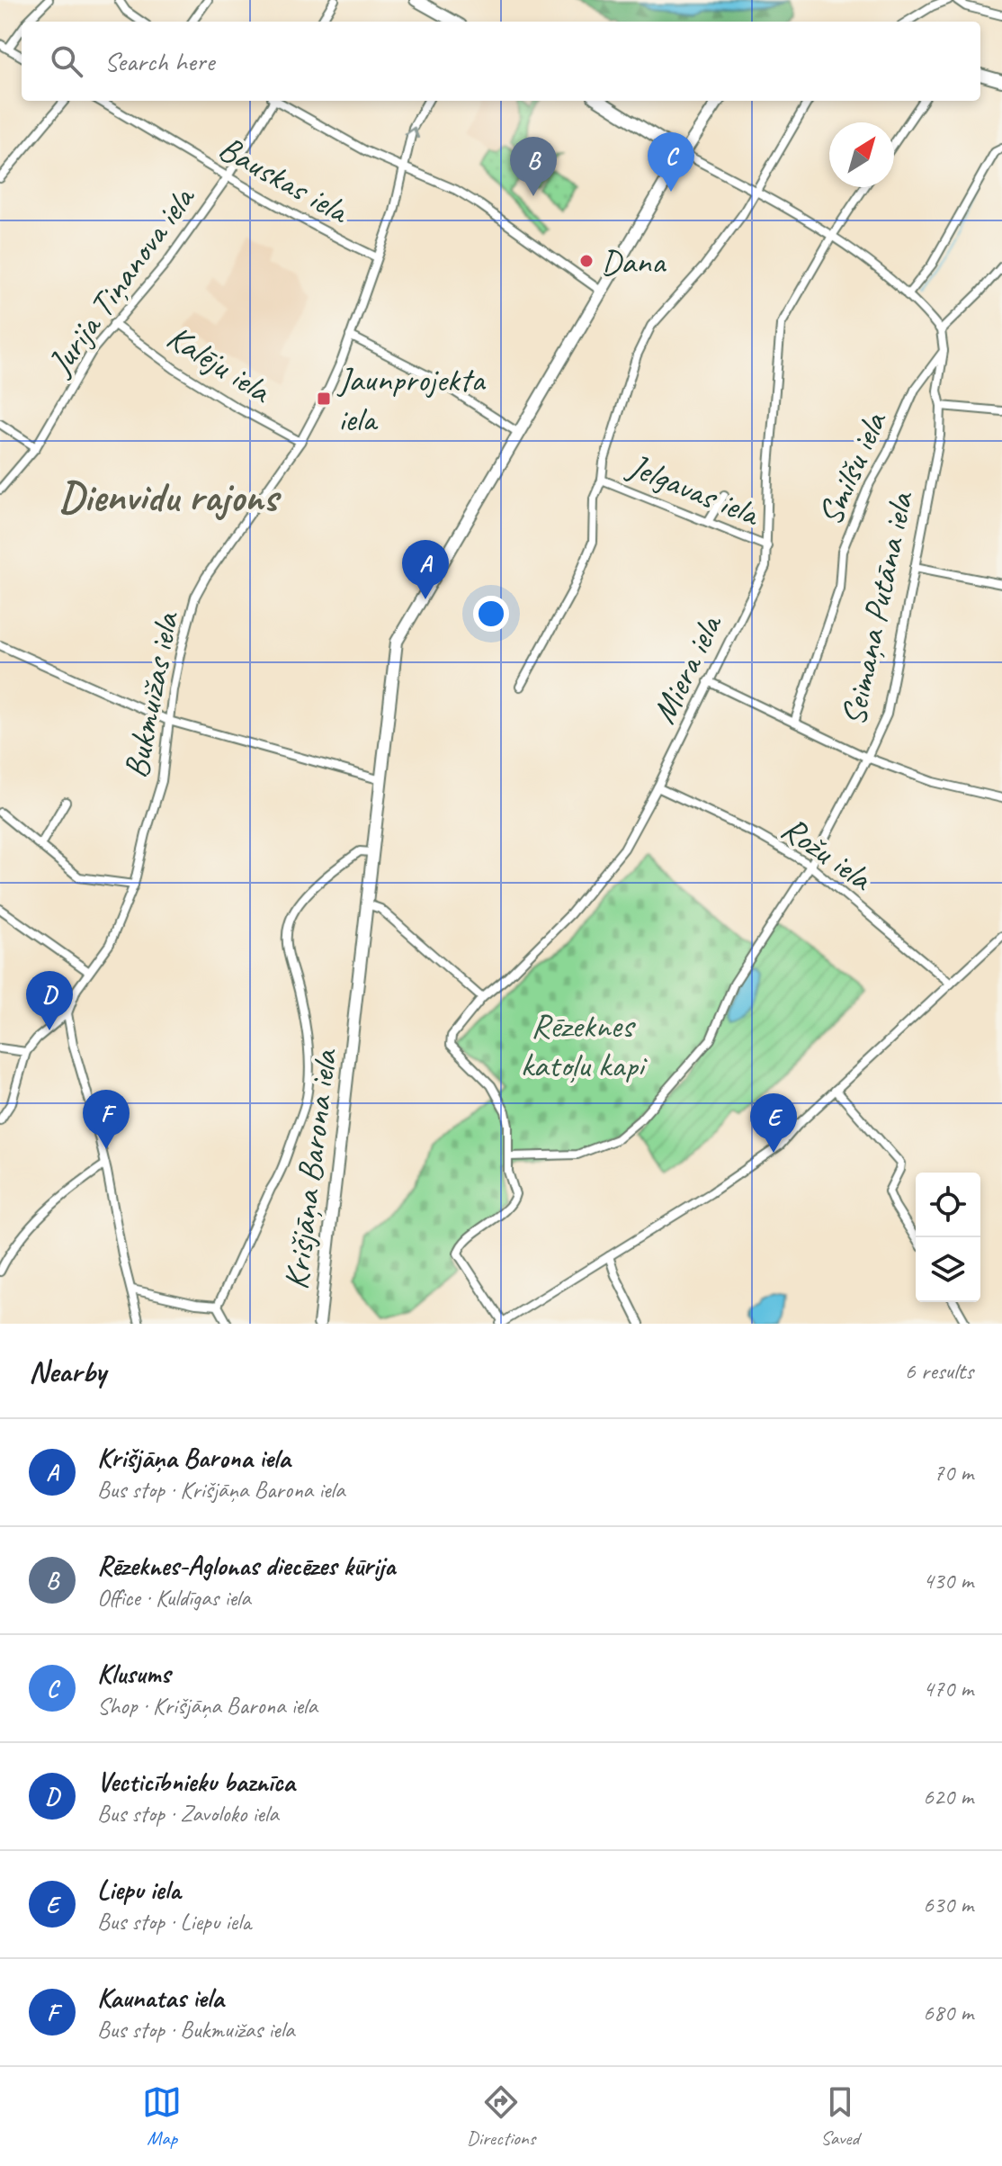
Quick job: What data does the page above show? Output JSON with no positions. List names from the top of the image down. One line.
{"streets":{"main road":["Krišjāņa Barona iela"],"street":["Bauskas iela","Jurija Tiņanova iela","Kalēju iela","Smilšu iela","Jelgavas iela","Seimaņa Putāna iela","Miera iela","Bukmuižas iela","Rožu iela"]},"crossings":[["Bauskas iela","Jurija Tiņanova iela"],["Bauskas iela","Bukmuižas iela"],["Jurija Tiņanova iela","Kalēju iela"],["Kalēju iela","Bukmuižas iela"],["Smilšu iela","Seimaņa Putāna iela"],["Jelgavas iela","Miera iela"],["Seimaņa Putāna iela","Miera iela"],["Seimaņa Putāna iela","Rožu iela"],["Miera iela","Rožu iela"]],"districts":["Dienvidu rajons"],"parks":["Rēzeknes katoļu kapi"],"places":{"other":["Dana"],"transit":["Jaunprojekta iela"]},"north":"top right","page":{"search":"Search here","pins":["C","B","A","D","F","E"],"heading":["Nearby","6 results"],"list":[{"mark":"A","name":"Krišjāņa Barona iela","note":"Bus stop · Krišjāņa Barona iela","value":"70 m"},{"mark":"B","name":"Rēzeknes-Aglonas diecēzes kūrija","note":"Office · Kuldīgas iela","value":"430 m"},{"mark":"C","name":"Klusums","note":"Shop · Krišjāņa Barona iela","value":"470 m"},{"mark":"D","name":"Vecticībnieku baznīca","note":"Bus stop · Zavoloko iela","value":"620 m"},{"mark":"E","name":"Liepu iela","note":"Bus stop · Liepu iela","value":"630 m"},{"mark":"F","name":"Kaunatas iela","note":"Bus stop · Bukmuižas iela","value":"680 m"}],"nav":["Map","Directions","Saved"]}}
